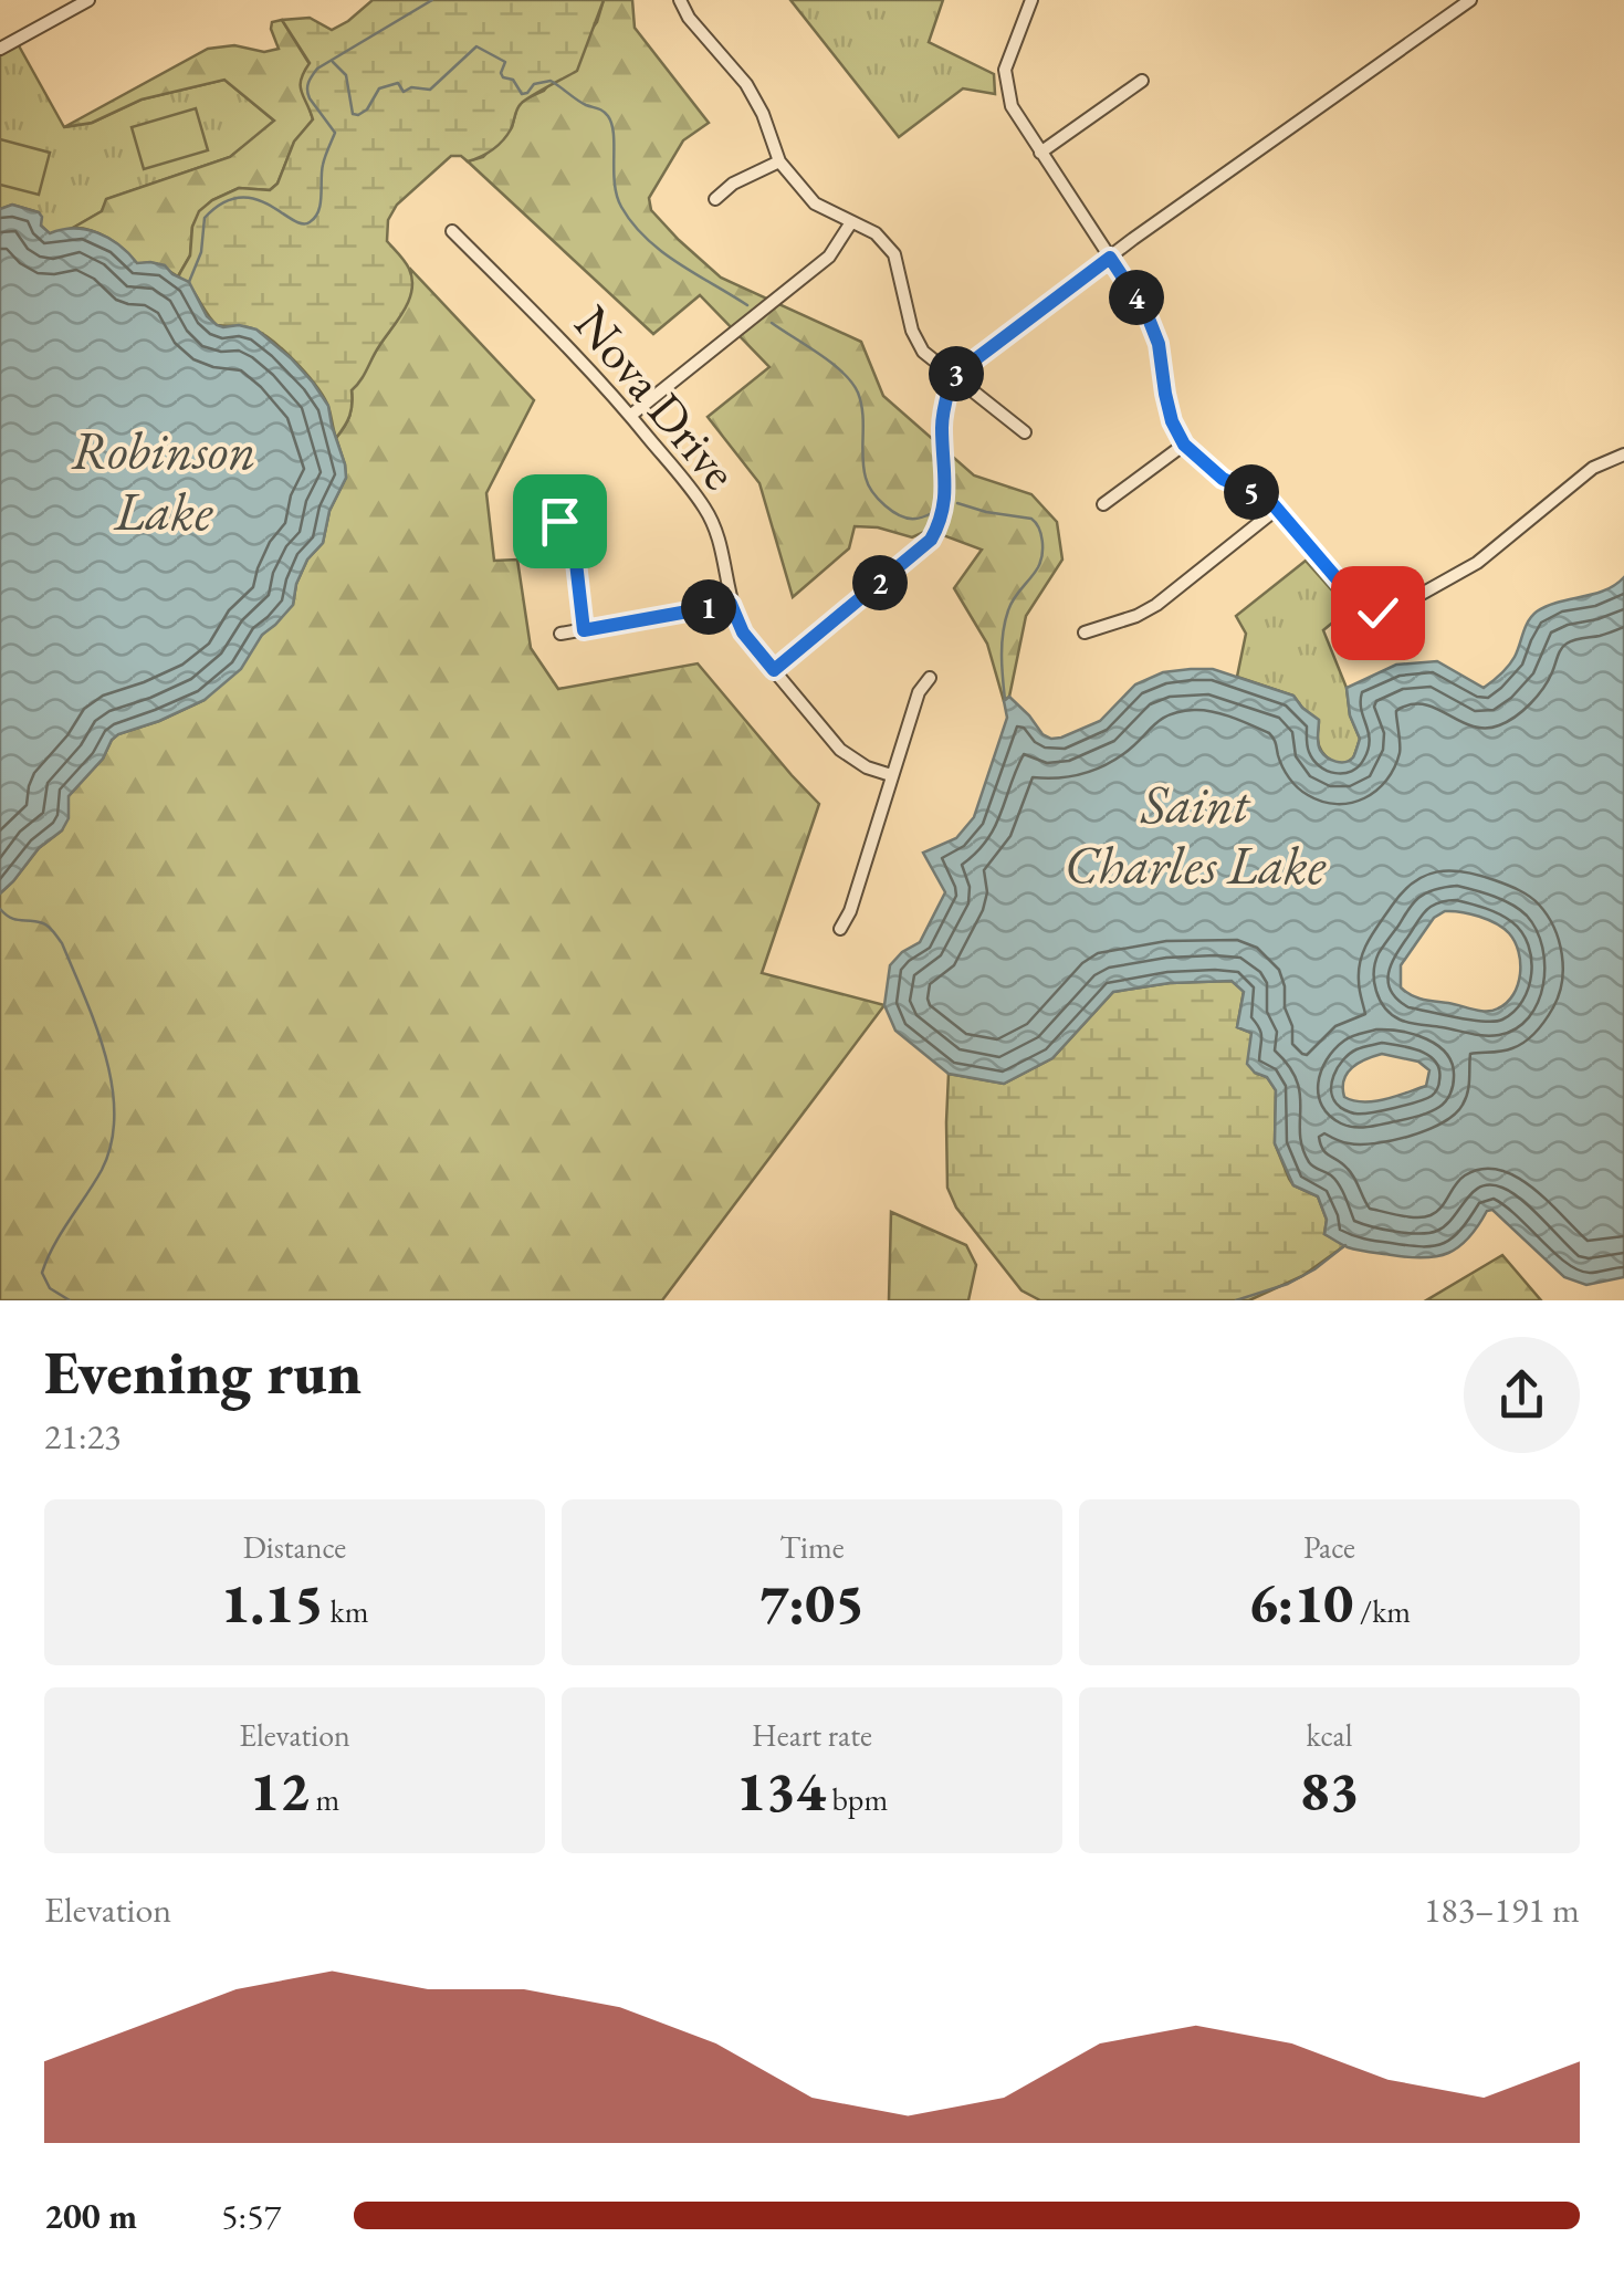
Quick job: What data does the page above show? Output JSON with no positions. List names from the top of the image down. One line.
{"streets":{"street":["Nova Drive"]},"water":["Robinson Lake","Saint Charles Lake"],"page":{"pins":["4","3","5","2","1"],"heading":["Evening run","21:23"],"stats":[["Distance","1.15 km"],["Time","7:05"],["Pace","6:10 /km"],["Elevation","12 m"],["Heart rate","134 bpm"],["kcal","83"]],"chart":["Elevation","183–191 m"],"list":[{"name":"200 m","note":"5:57"}]}}
